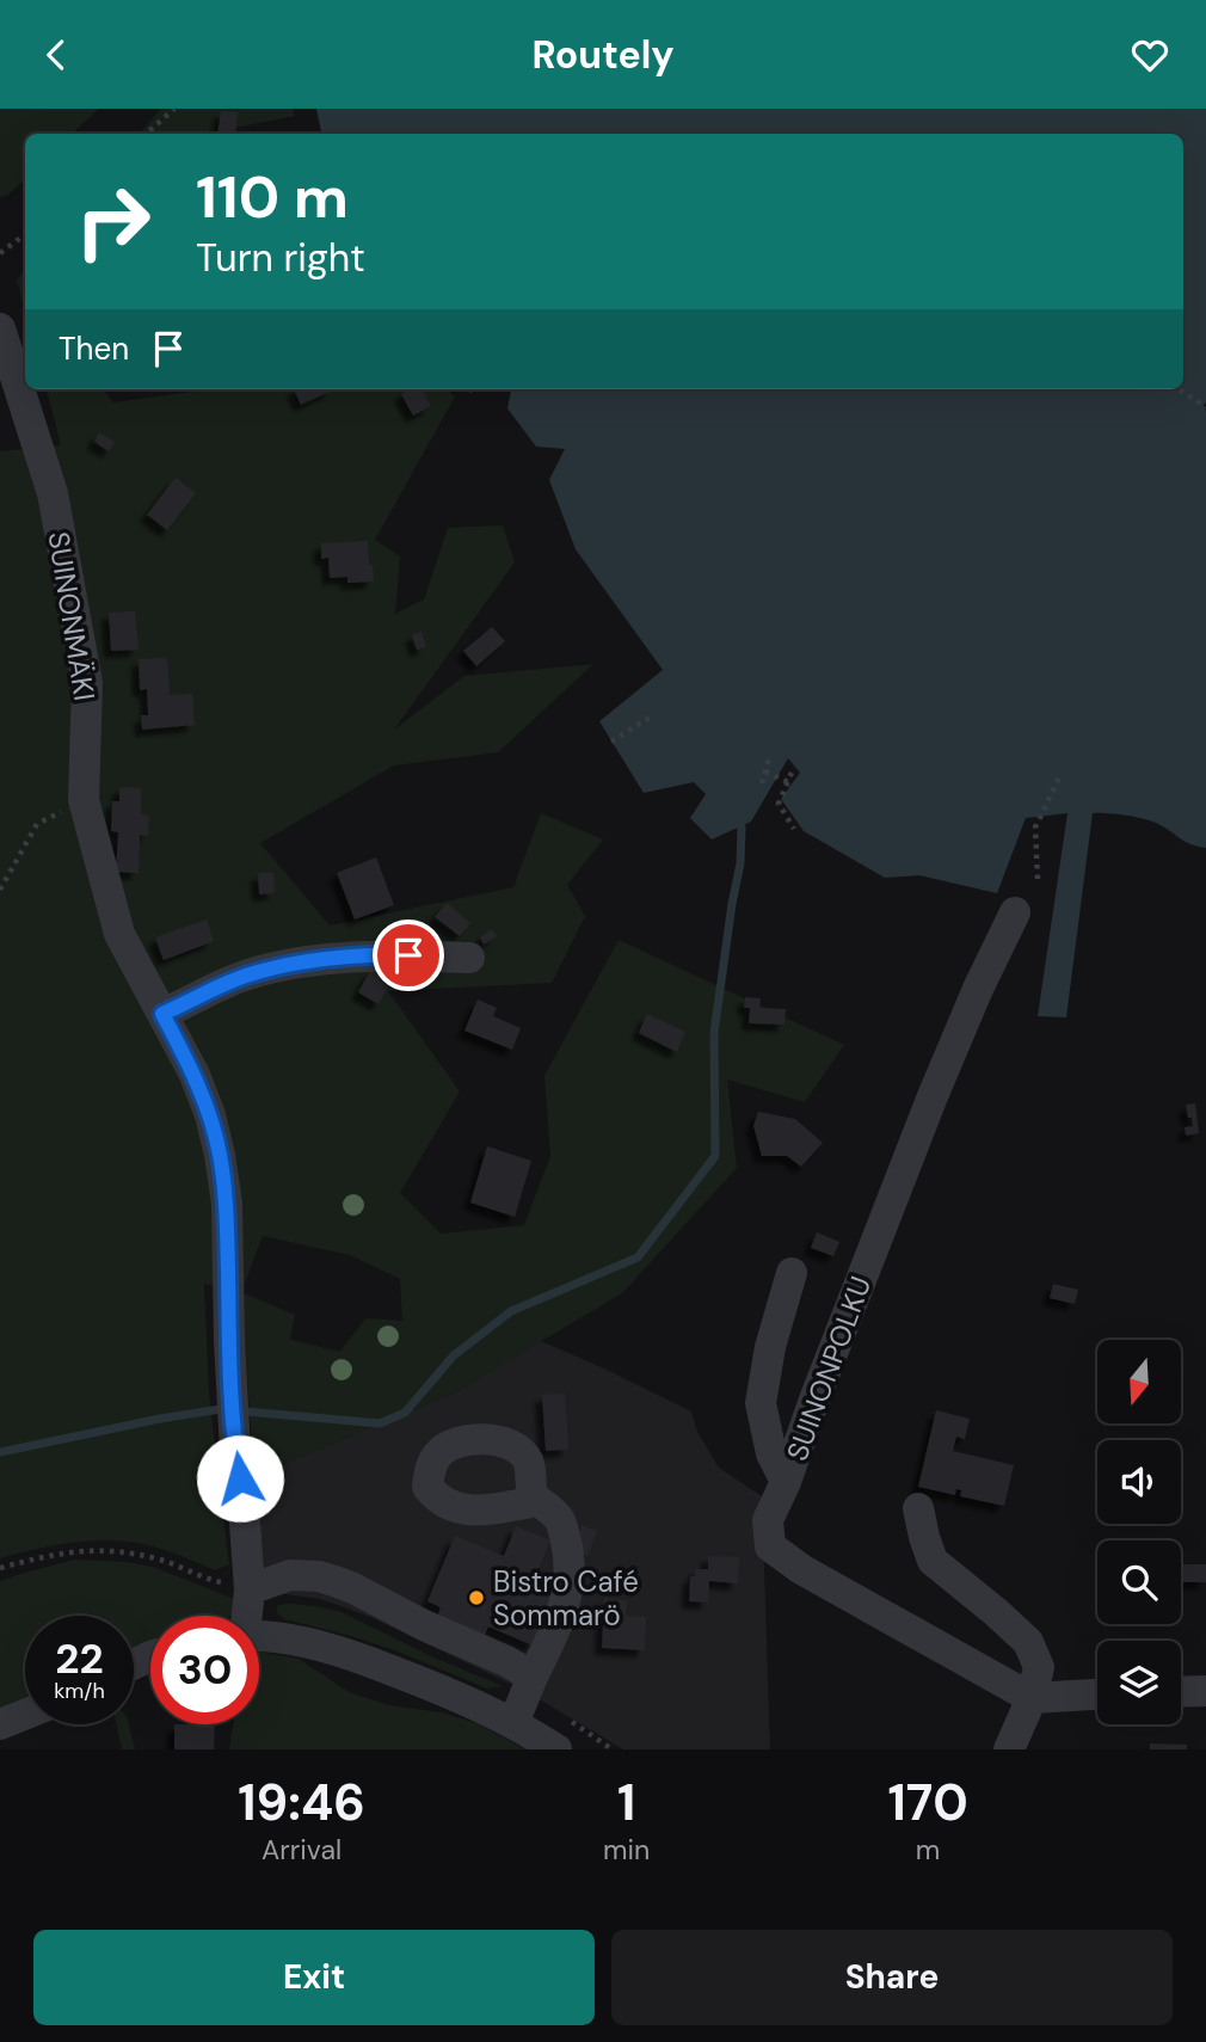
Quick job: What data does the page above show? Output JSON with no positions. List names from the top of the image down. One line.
{"streets":{"street":["SUINONMÄKI","SUINONPOLKU"]},"places":["Bistro Café Sommarö"],"north":"bottom","page":{"header":"Routely","turn":["110 m","Turn right"],"then":"Then","speed":"22 km/h","limit":"30","eta":["19:46","Arrival","1","min","170","m"],"buttons":["Exit","Share"]}}
